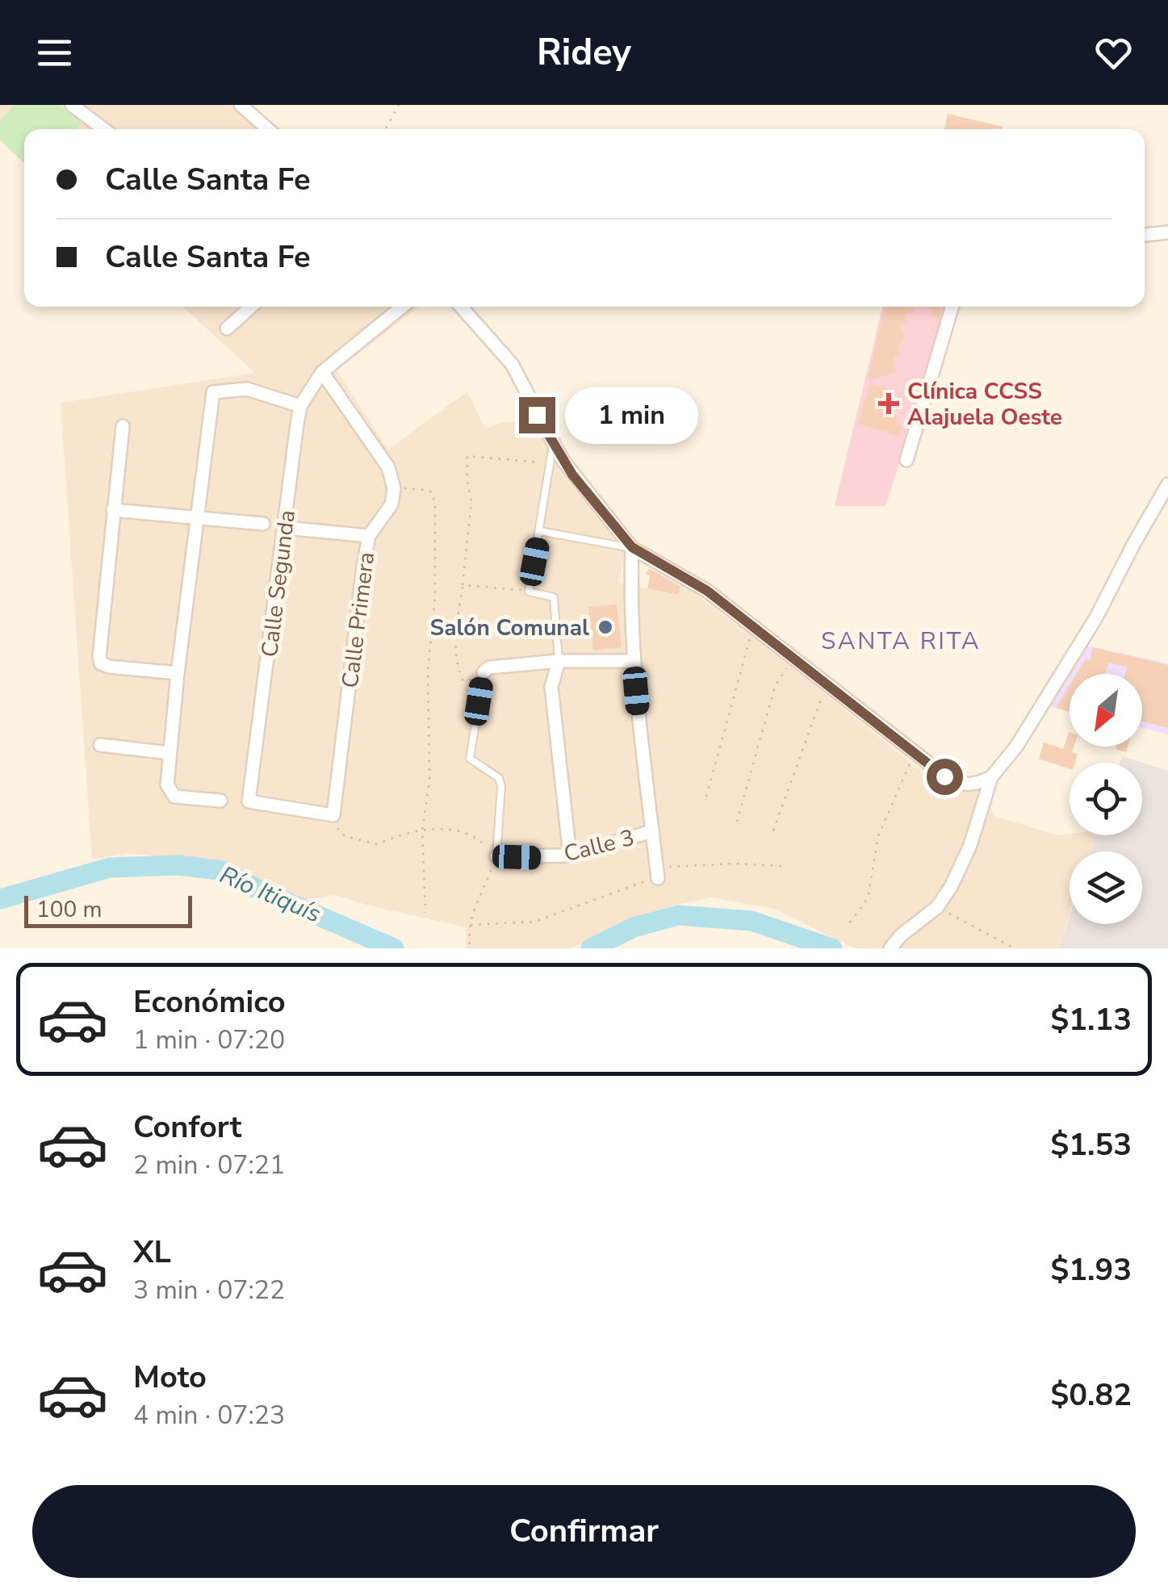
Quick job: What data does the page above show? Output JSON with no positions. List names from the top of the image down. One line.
{"streets":{"street":["Calle Segunda","Calle Primera","Calle 3"]},"crossings":[["Calle Segunda","Calle Primera"]],"districts":["SANTA RITA"],"water":["Río Itiquís"],"places":{"health":["Clínica CCSS Alajuela Oeste"],"other":["Salón Comunal"]},"scale_bar":"100 m","north":"bottom left","page":{"header":"Ridey","banner":["Calle Santa Fe","Calle Santa Fe"],"bubble":"1 min","scale":"100 m","list":[{"name":"Económico","note":"1 min · 07:20","value":"$1.13"},{"name":"Confort","note":"2 min · 07:21","value":"$1.53"},{"name":"XL","note":"3 min · 07:22","value":"$1.93"},{"name":"Moto","note":"4 min · 07:23","value":"$0.82"}],"buttons":"Confirmar"}}
